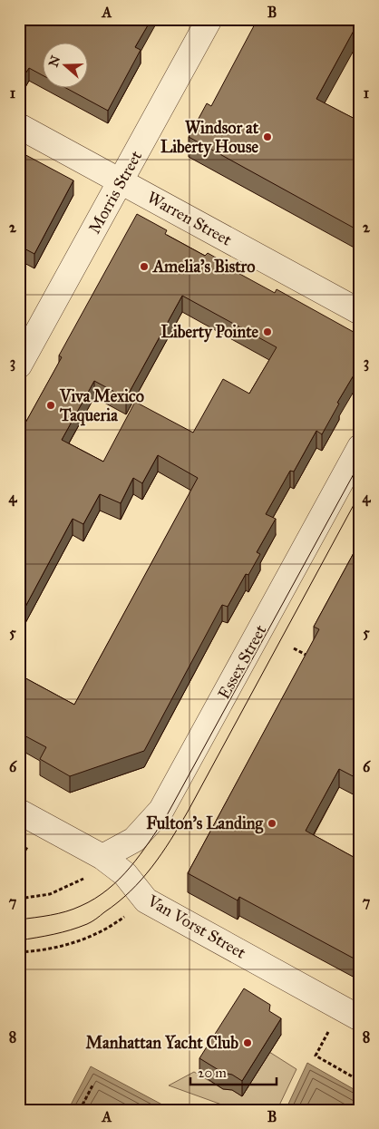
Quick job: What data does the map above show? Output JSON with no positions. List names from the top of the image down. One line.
{"streets":{"street":["Morris Street","Warren Street","Essex Street","Van Vorst Street"]},"crossings":[["Morris Street","Warren Street"],["Essex Street","Van Vorst Street"]],"places":["Windsor at Liberty House","Amelia's Bistro","Liberty Pointe","Viva Mexico Taqueria","Fulton's Landing","Manhattan Yacht Club"],"scale_bar":"20 m","north":"left","grid":{"columns":["A","B"],"rows":["1","2","3","4","5","6","7","8"]}}
